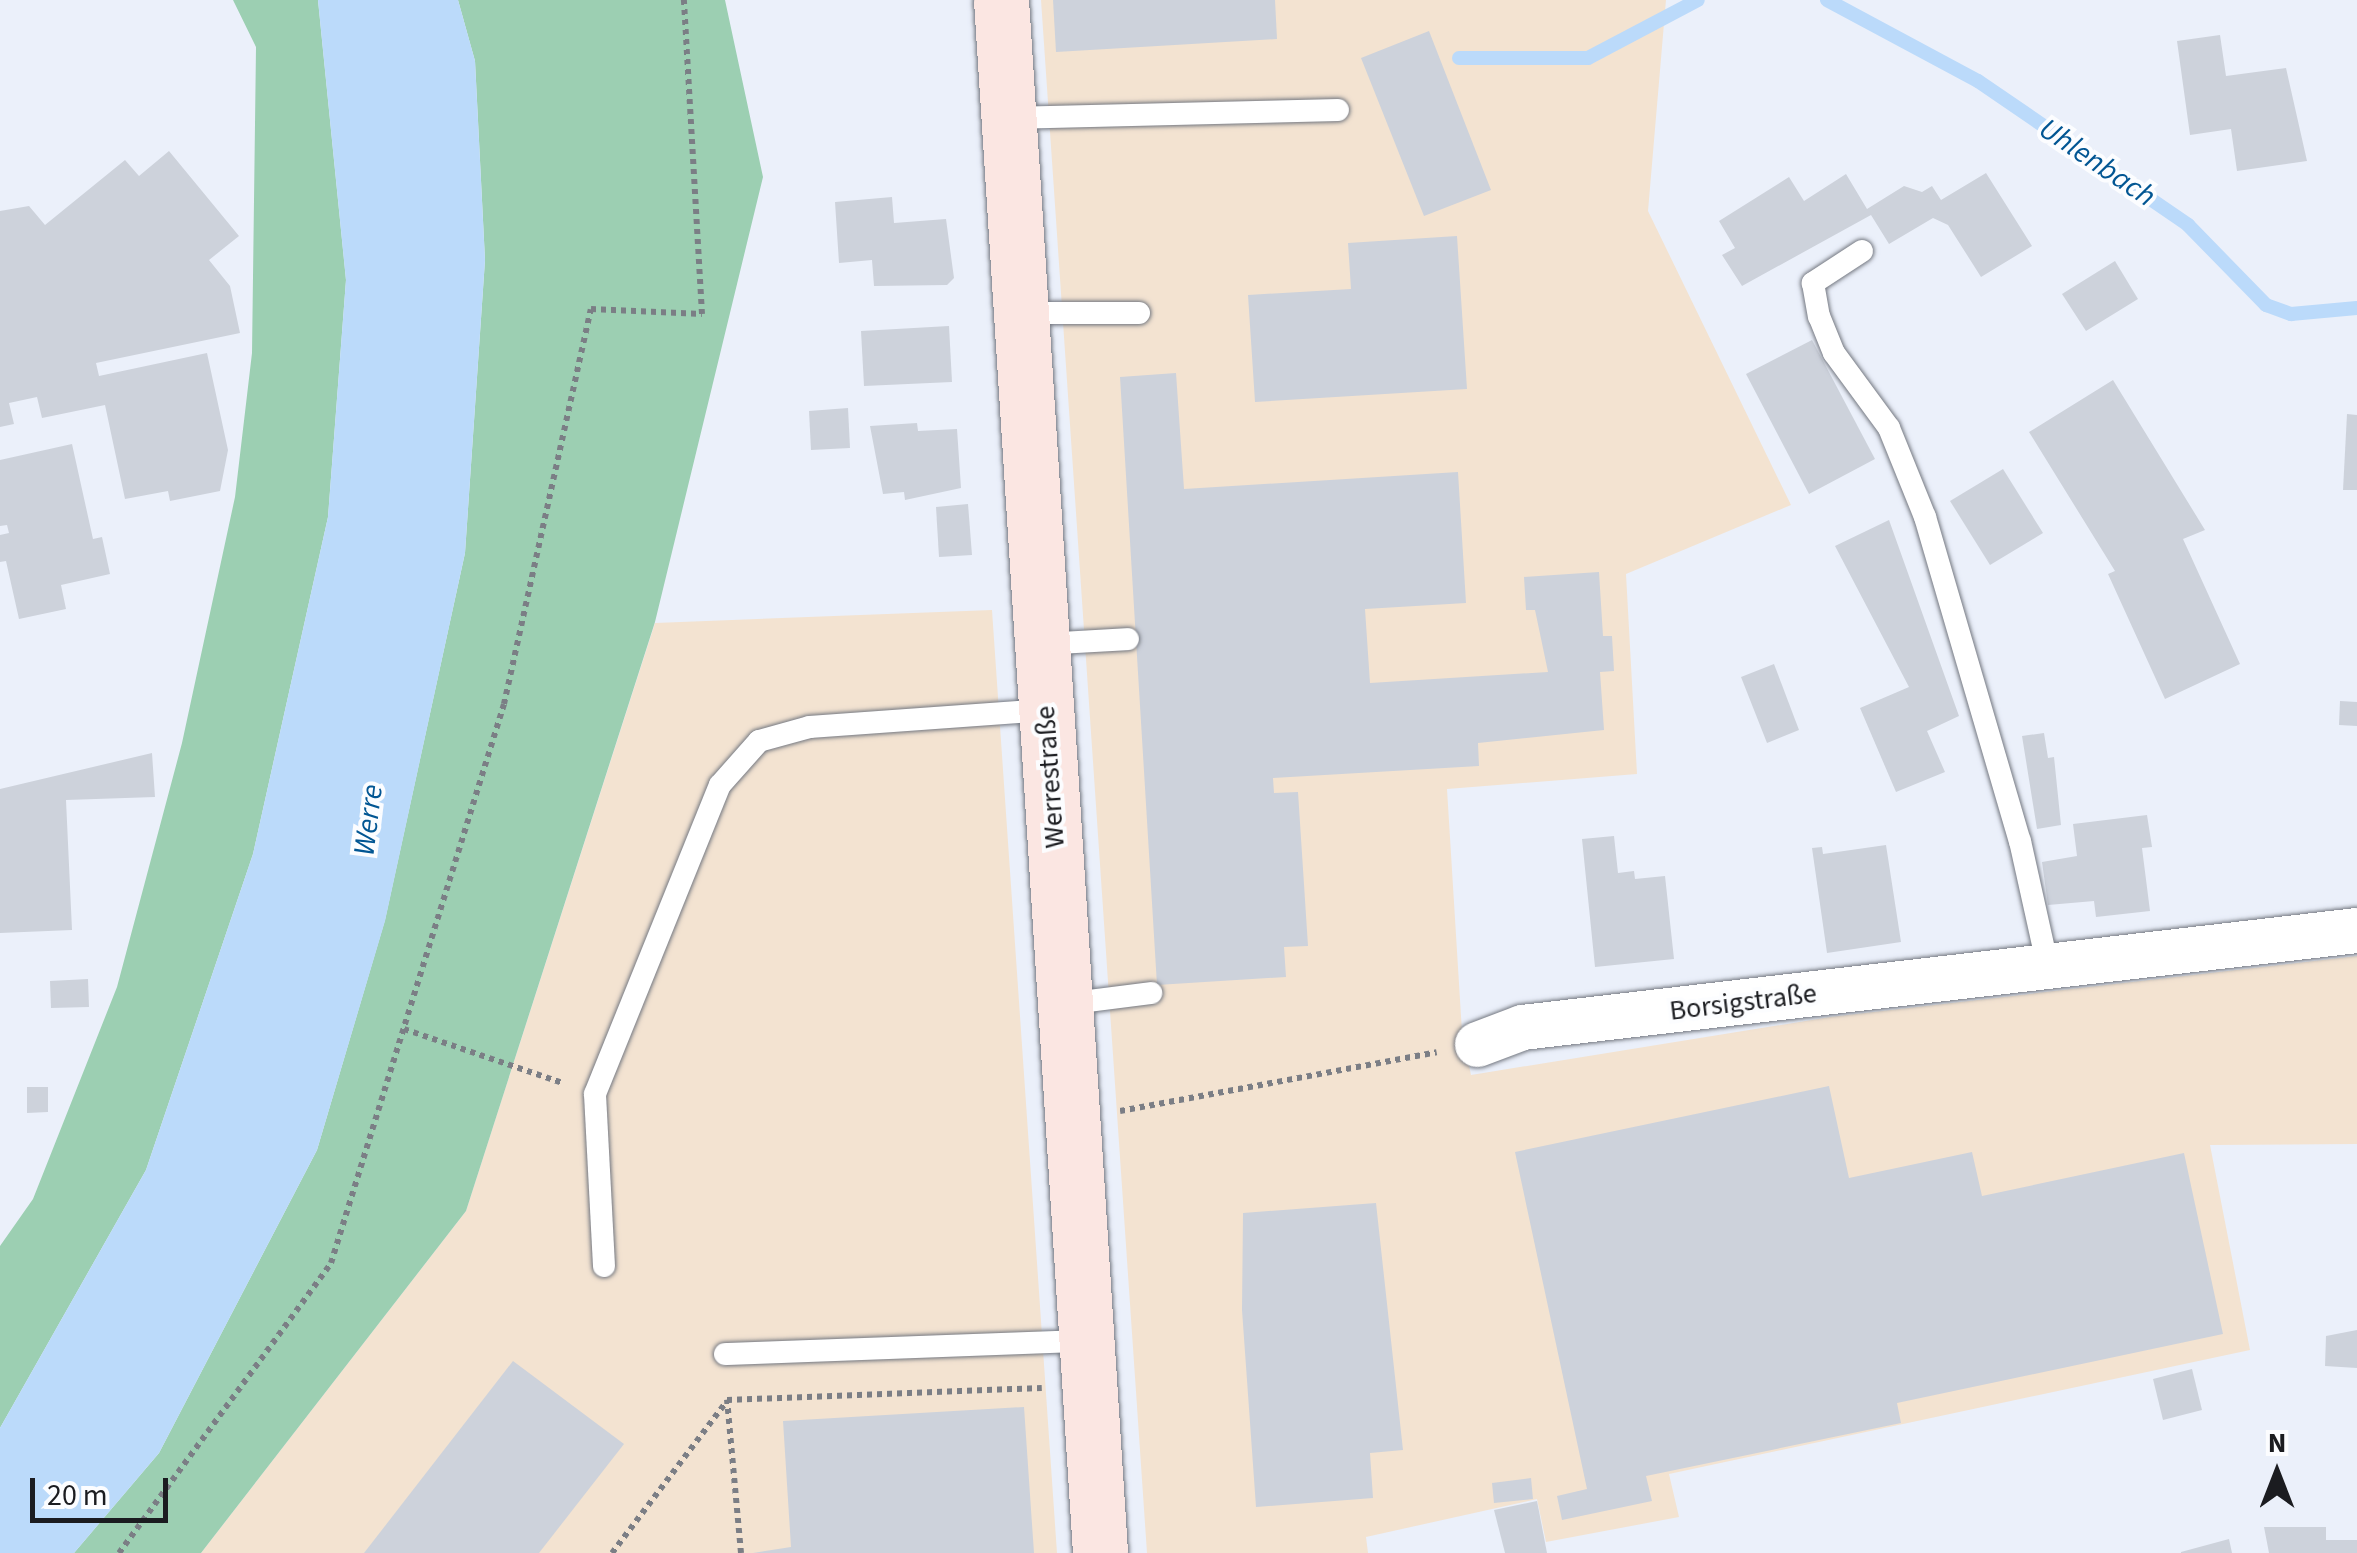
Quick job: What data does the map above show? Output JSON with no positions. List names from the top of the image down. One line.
{"streets":{"main road":["Werrestraße"],"street":["Borsigstraße"]},"water":["Uhlenbach","Werre"],"scale_bar":"20 m","north":"top"}
